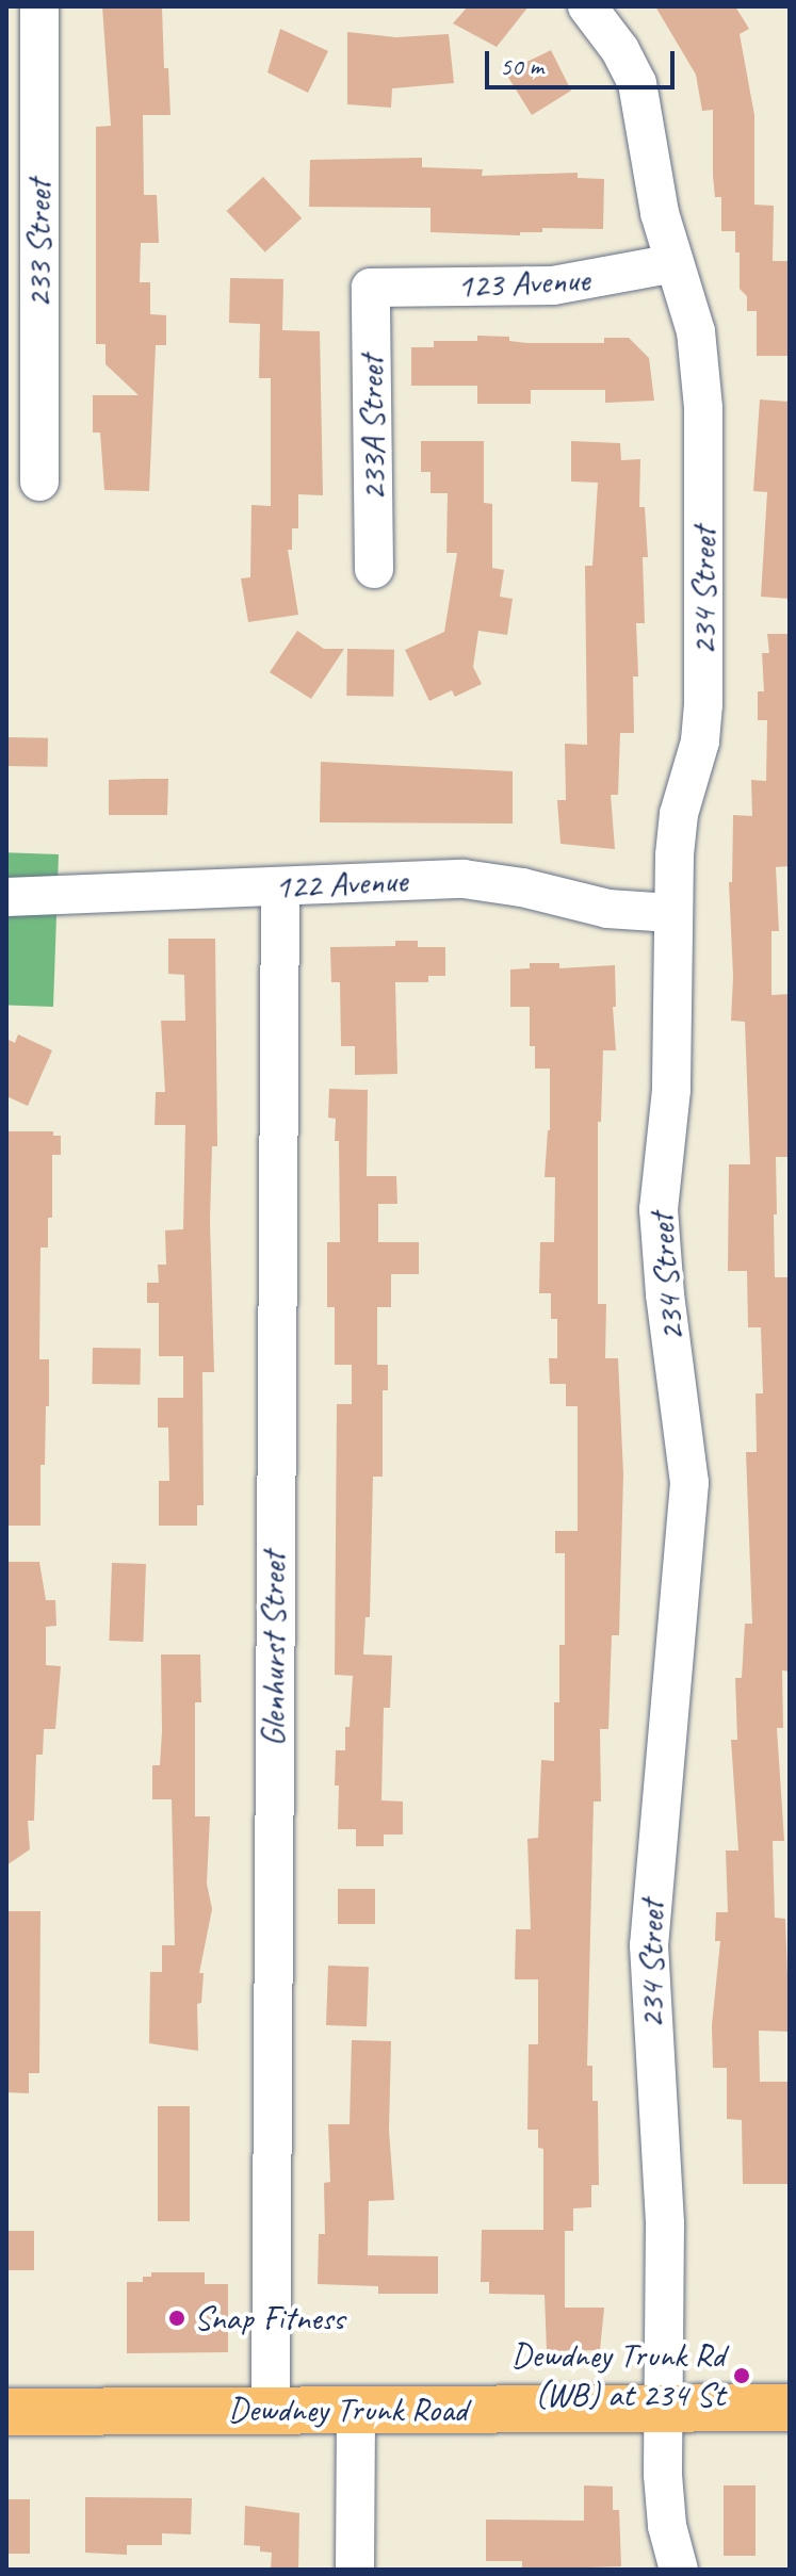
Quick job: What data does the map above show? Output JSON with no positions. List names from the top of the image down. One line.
{"streets":{"main road":["Dewdney Trunk Road"],"street":["233 Street","123 Avenue","233A Street","234 Street","122 Avenue","Glenhurst Street"]},"crossings":[["123 Avenue","233A Street"],["123 Avenue","234 Street"],["234 Street","122 Avenue"],["234 Street","Dewdney Trunk Road"],["122 Avenue","Glenhurst Street"],["Glenhurst Street","Dewdney Trunk Road"]],"places":["Snap Fitness","Dewdney Trunk Rd (WB) at 234 St"],"scale_bar":"50 m"}
